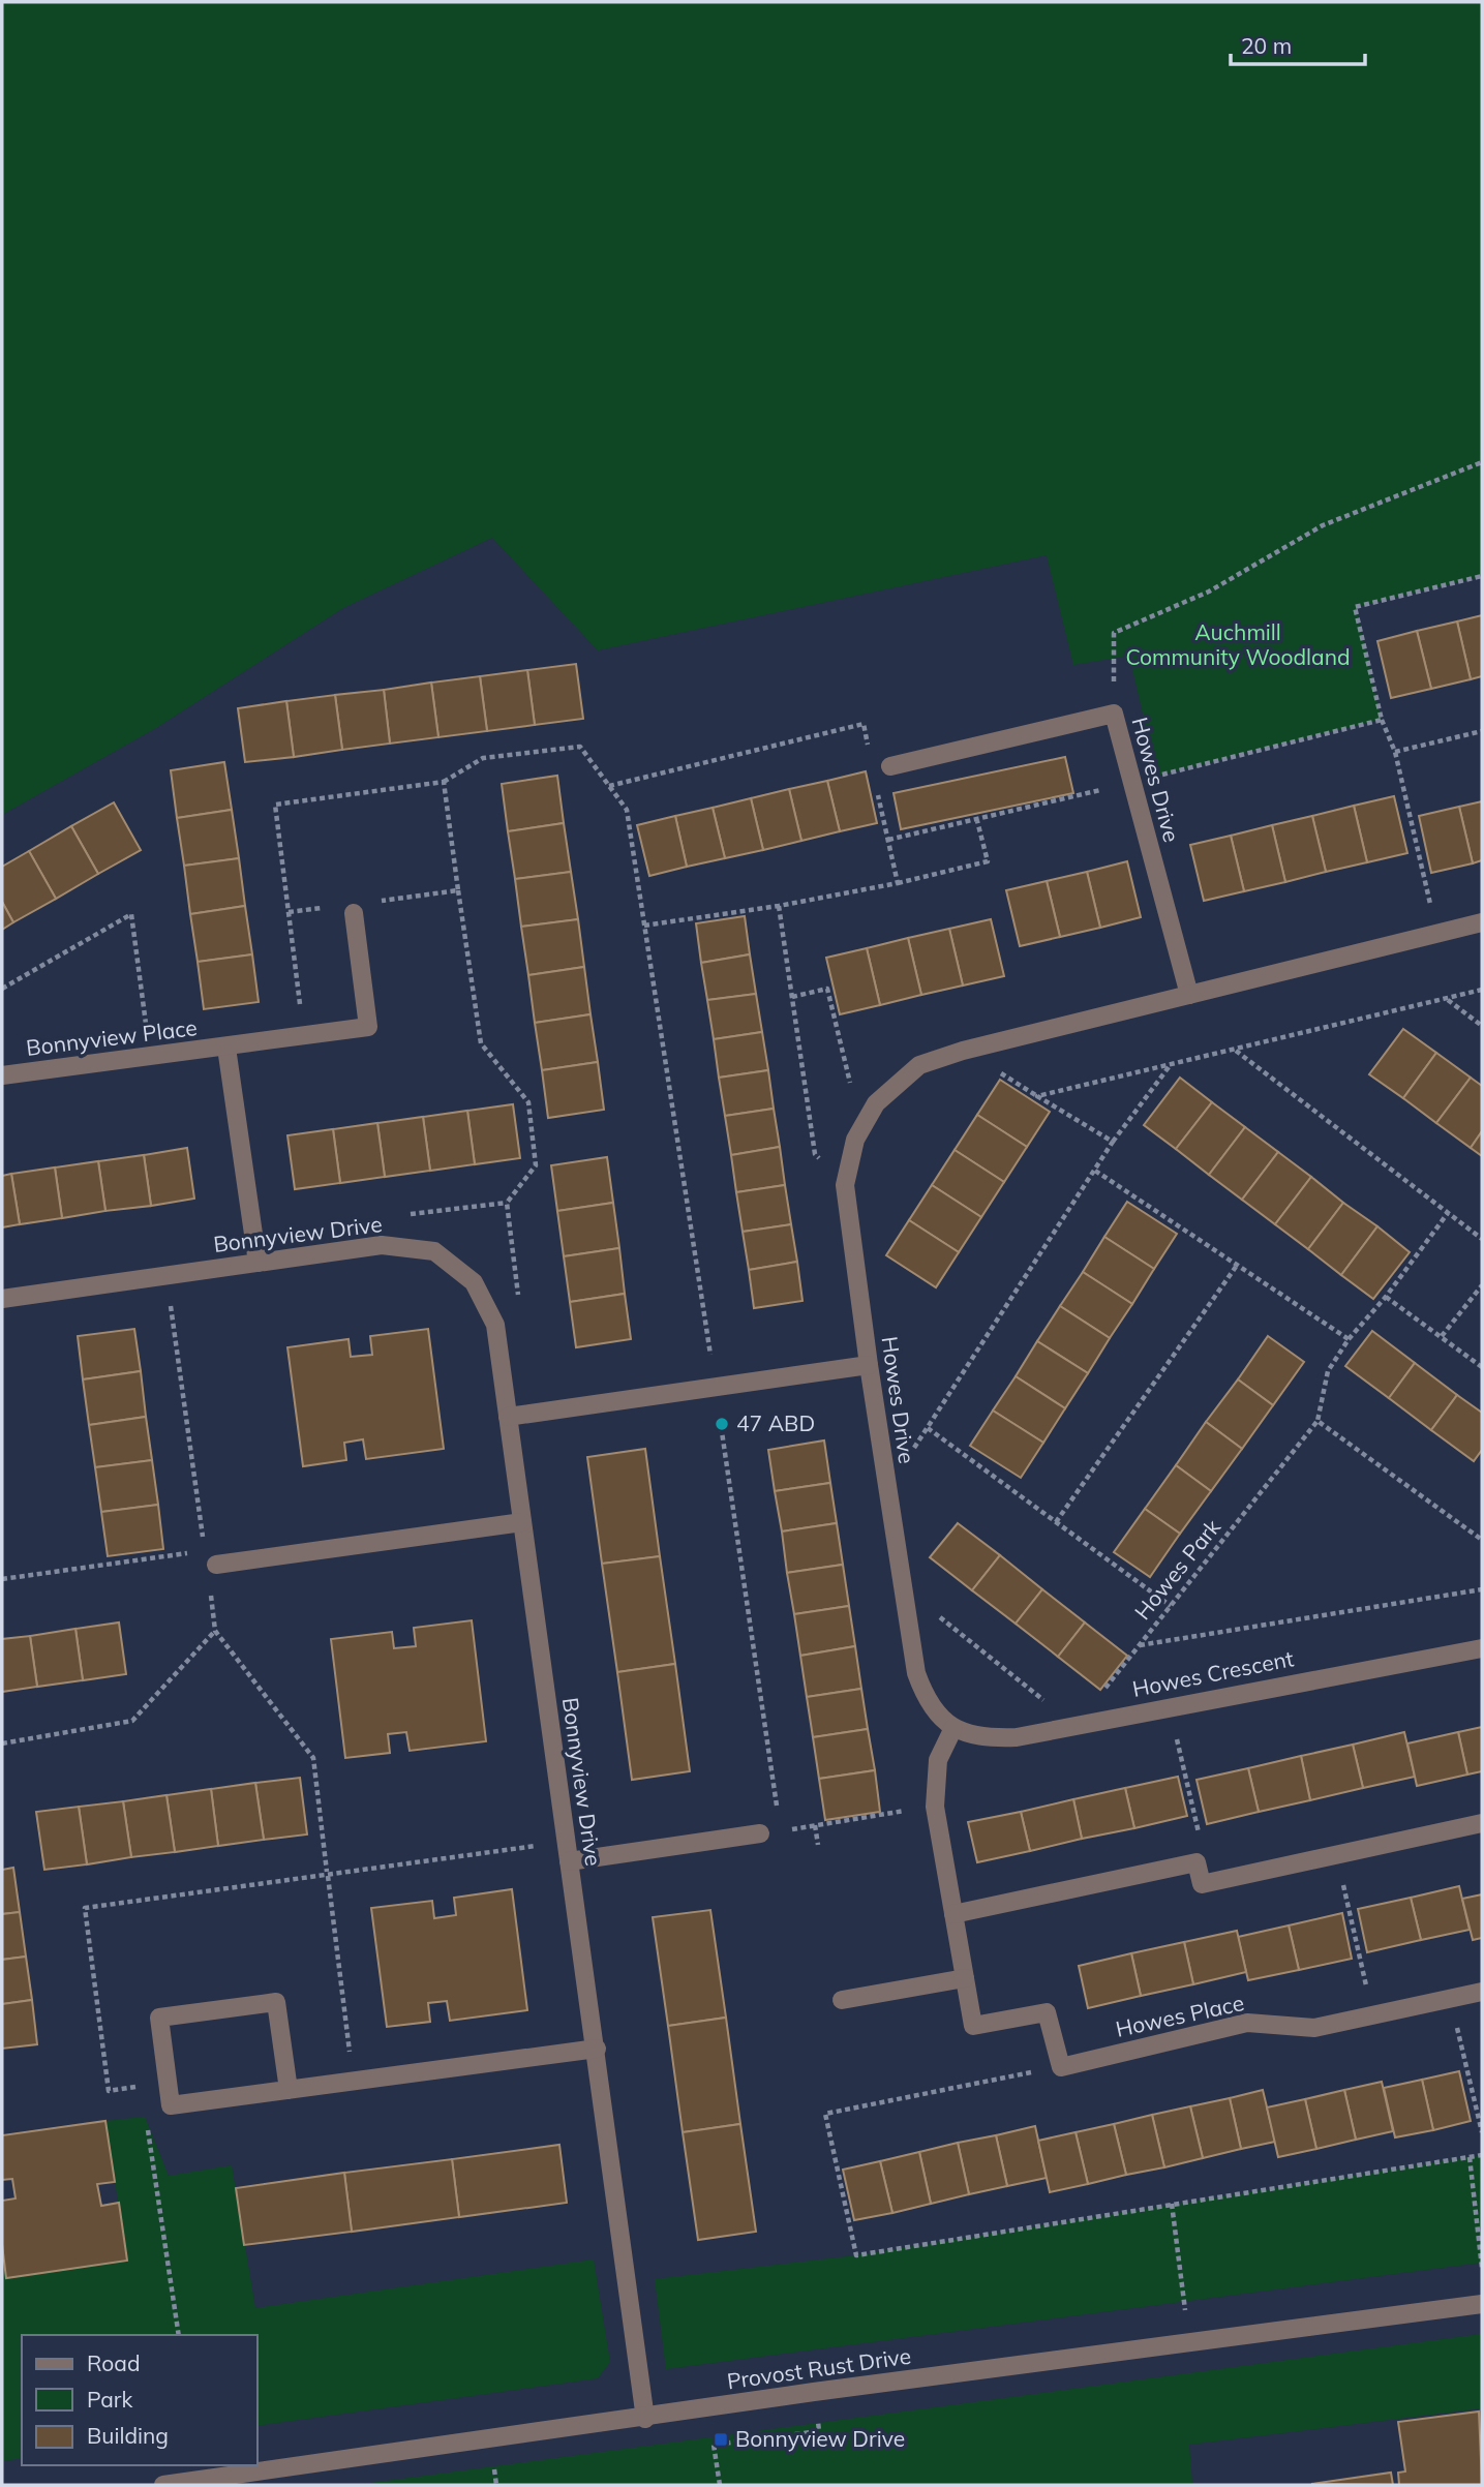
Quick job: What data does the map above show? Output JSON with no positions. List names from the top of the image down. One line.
{"streets":{"street":["Howes Drive","Bonnyview Place","Bonnyview Drive","Howes Crescent","Howes Place","Provost Rust Drive"],"path":["Howes Park"]},"crossings":[["Howes Drive","Howes Crescent"],["Bonnyview Place","Bonnyview Drive"],["Bonnyview Drive","Provost Rust Drive"],["Howes Park","Howes Crescent"]],"parks":["Auchmill Community Woodland"],"places":{"other":["47 ABD"],"transit":["Bonnyview Drive"]},"legend":["Road","Park","Building"],"scale_bar":"20 m"}
